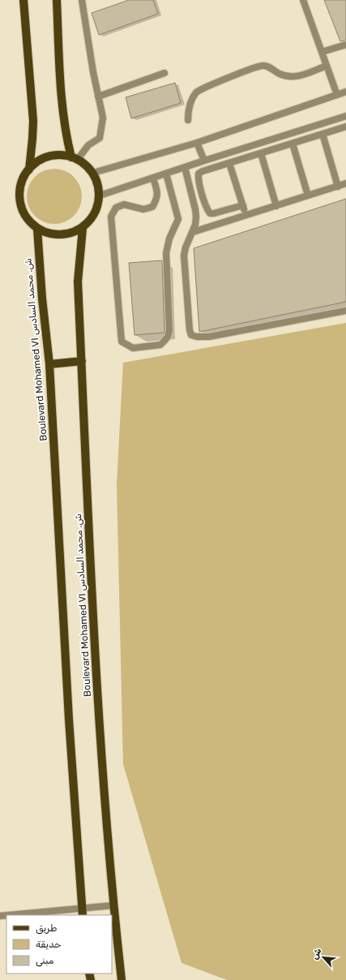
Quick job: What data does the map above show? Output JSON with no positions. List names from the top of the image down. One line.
{"streets":{"main road":["Boulevard Mohamed VI ش. محمد السادس"]},"legend":["طريق","حديقة","مبنى"],"north":"top left"}
